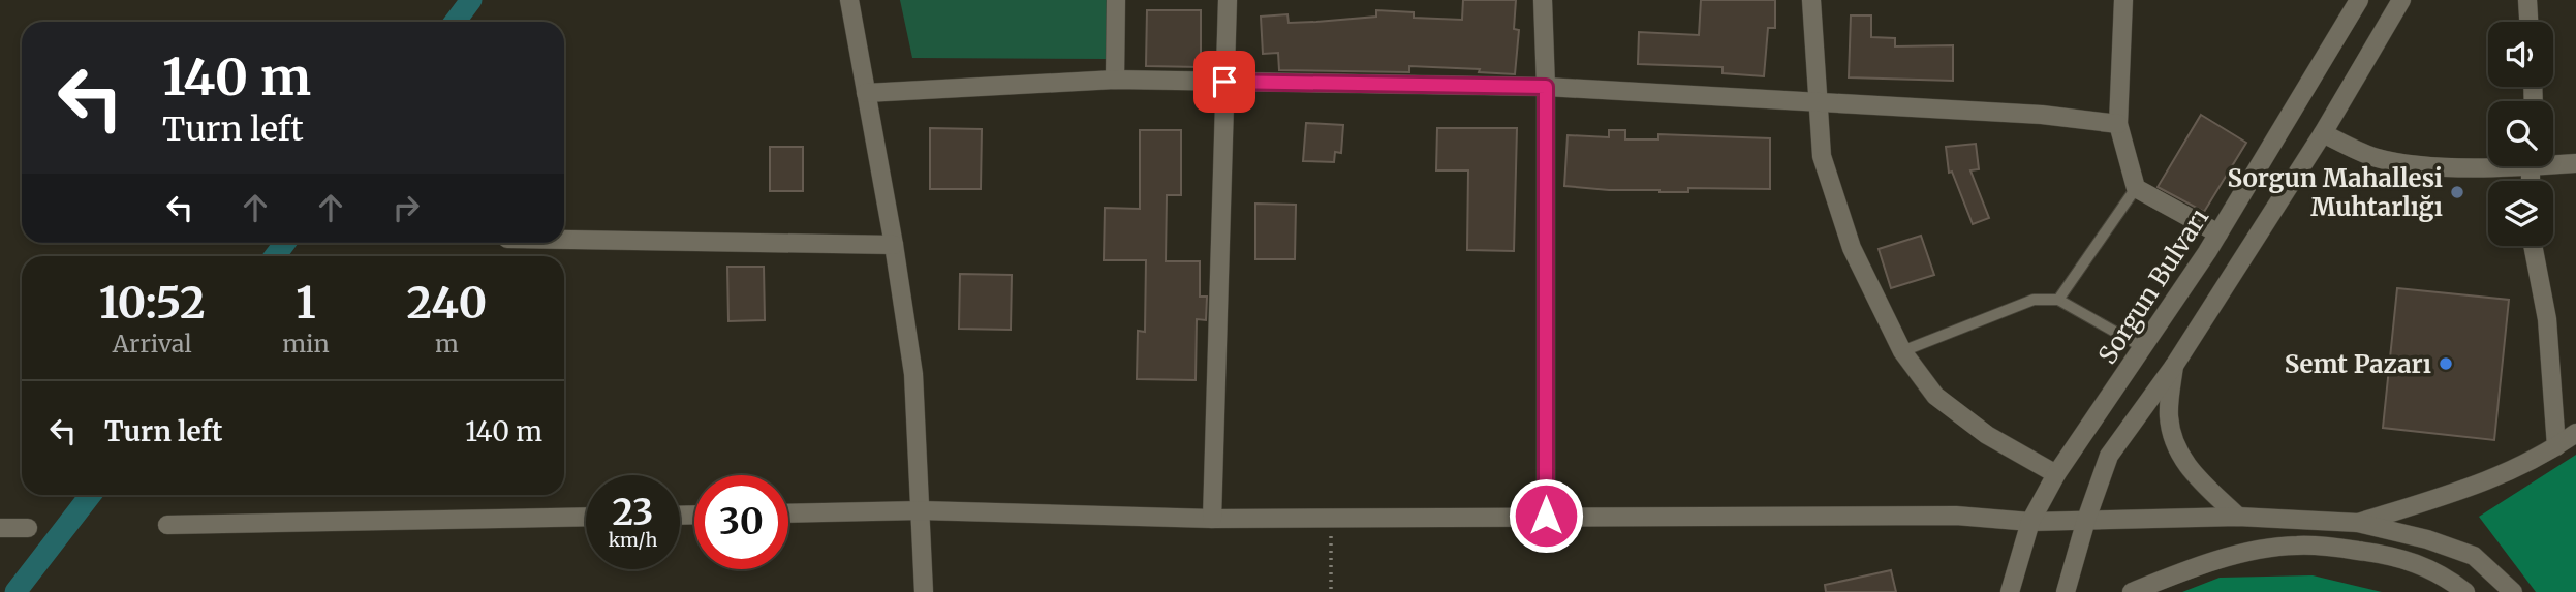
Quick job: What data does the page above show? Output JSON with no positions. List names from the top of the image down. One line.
{"streets":{"street":["Sorgun Bulvarı"]},"places":["Sorgun Mahallesi Muhtarlığı","Semt Pazarı"],"page":{"turn":["140 m","Turn left"],"eta":["10:52","Arrival","1","min","240","m"],"list":[{"name":"Turn left","value":"140 m"}],"speed":"23 km/h","limit":"30"}}
